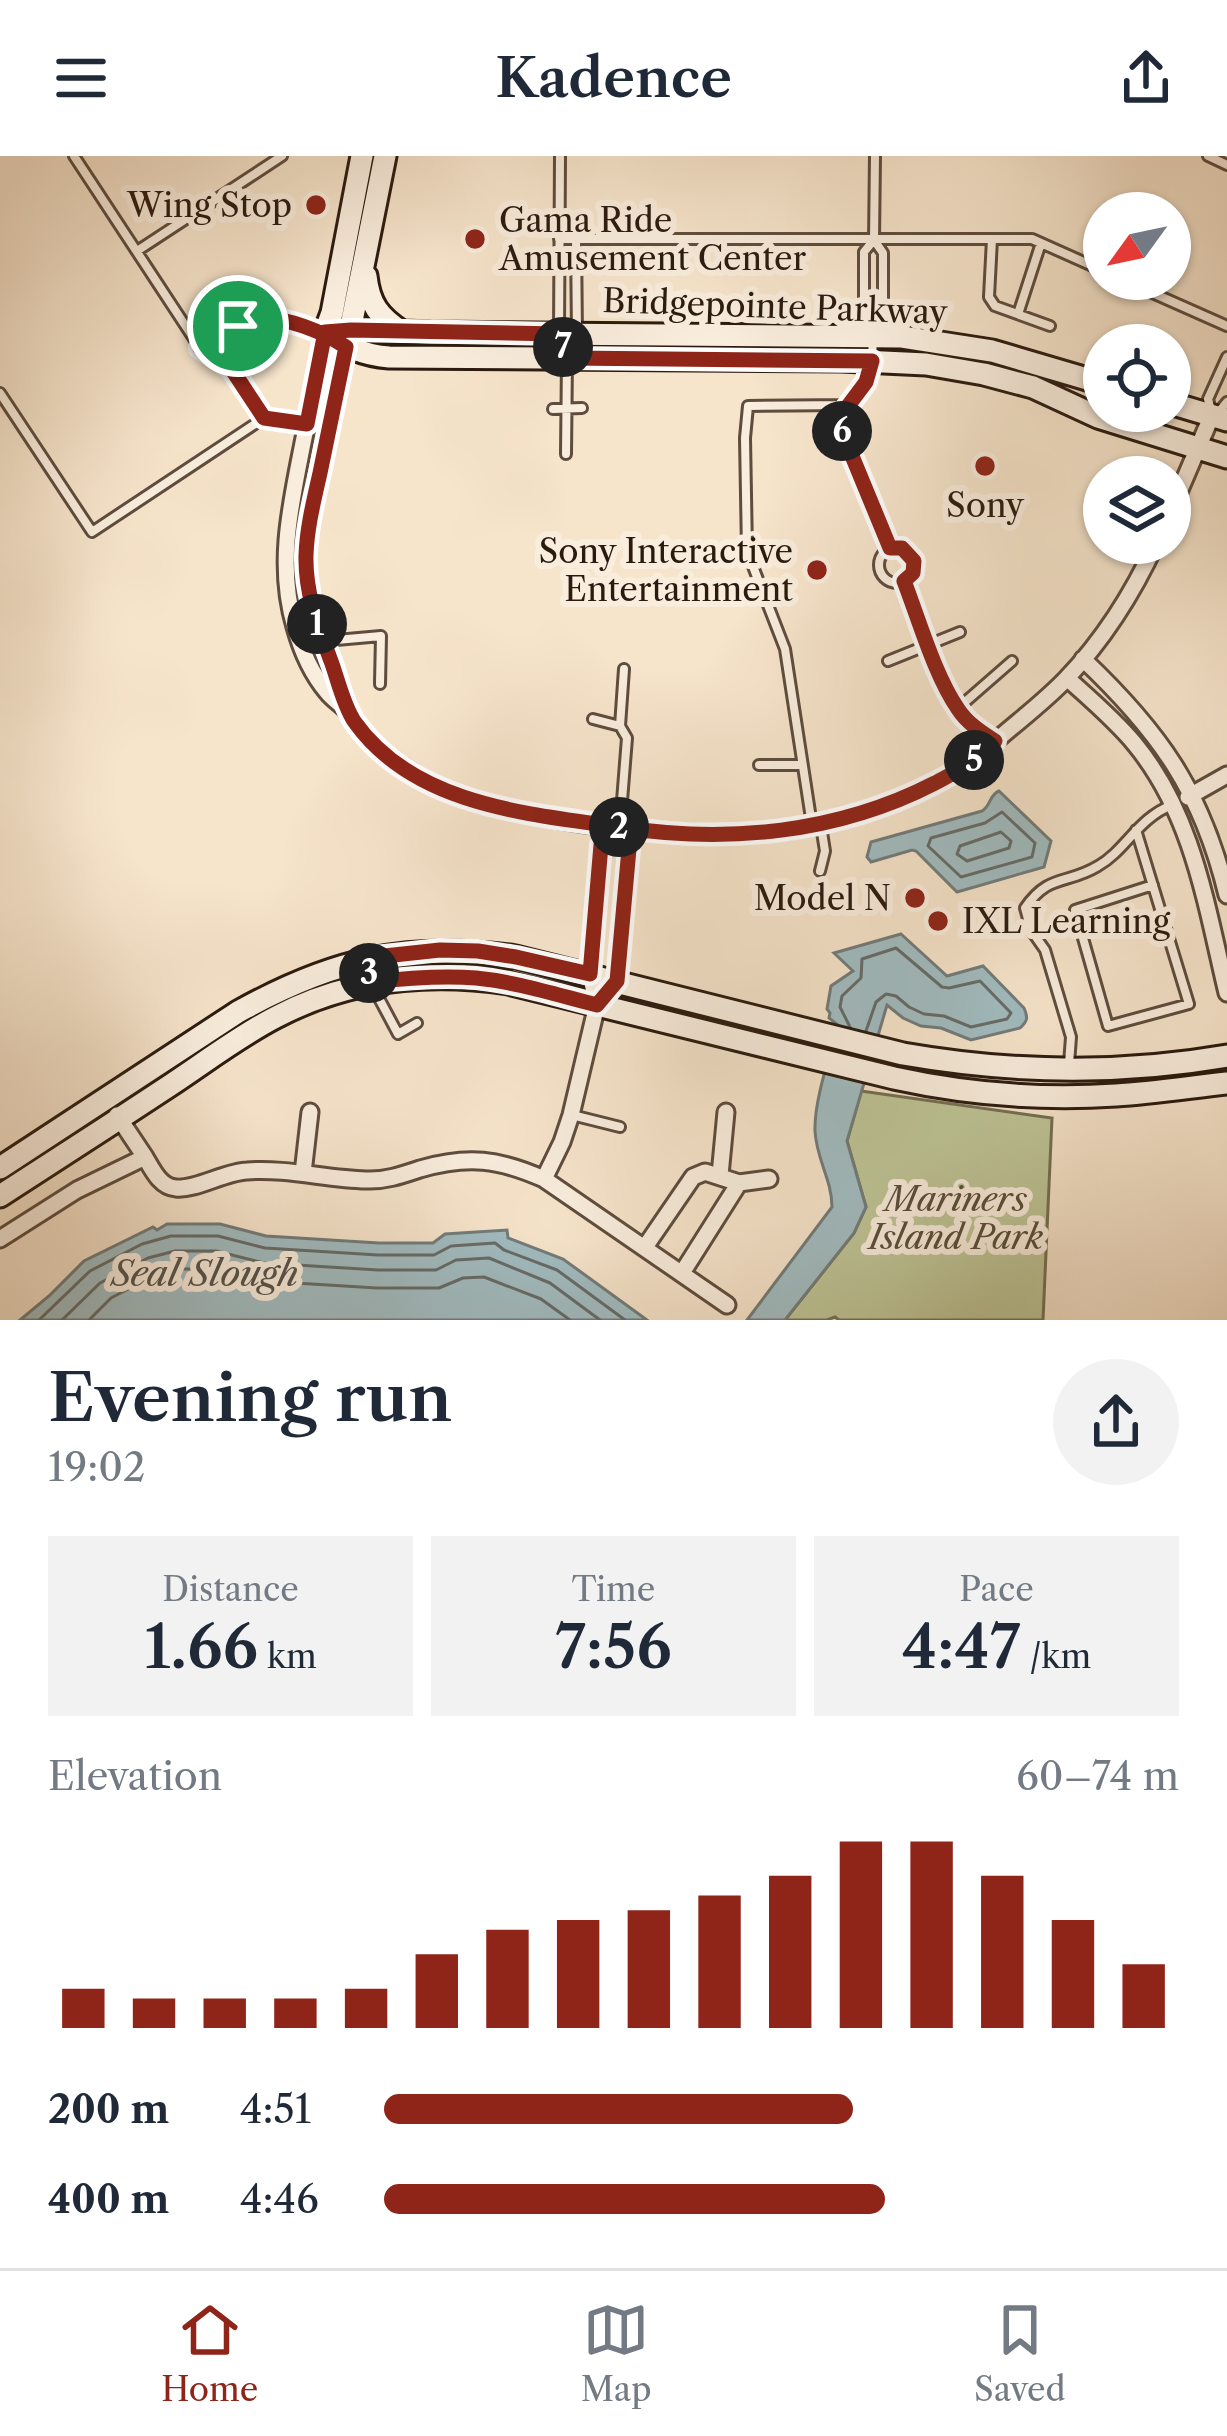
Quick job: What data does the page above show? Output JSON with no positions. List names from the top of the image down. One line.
{"streets":{"main road":["Bridgepointe Parkway"]},"water":["Seal Slough"],"parks":["Mariners Island Park"],"places":["Wing Stop","Gama Ride Amusement Center","Sony","Sony Interactive Entertainment","Model N","IXL Learning"],"north":"bottom left","page":{"header":"Kadence","pins":["7","6","1","5","2","3"],"heading":["Evening run","19:02"],"stats":[["Distance","1.66 km"],["Time","7:56"],["Pace","4:47 /km"]],"chart":["Elevation","60–74 m"],"list":[{"name":"200 m","note":"4:51"},{"name":"400 m","note":"4:46"}],"tabs":["Home","Map","Saved"]}}
